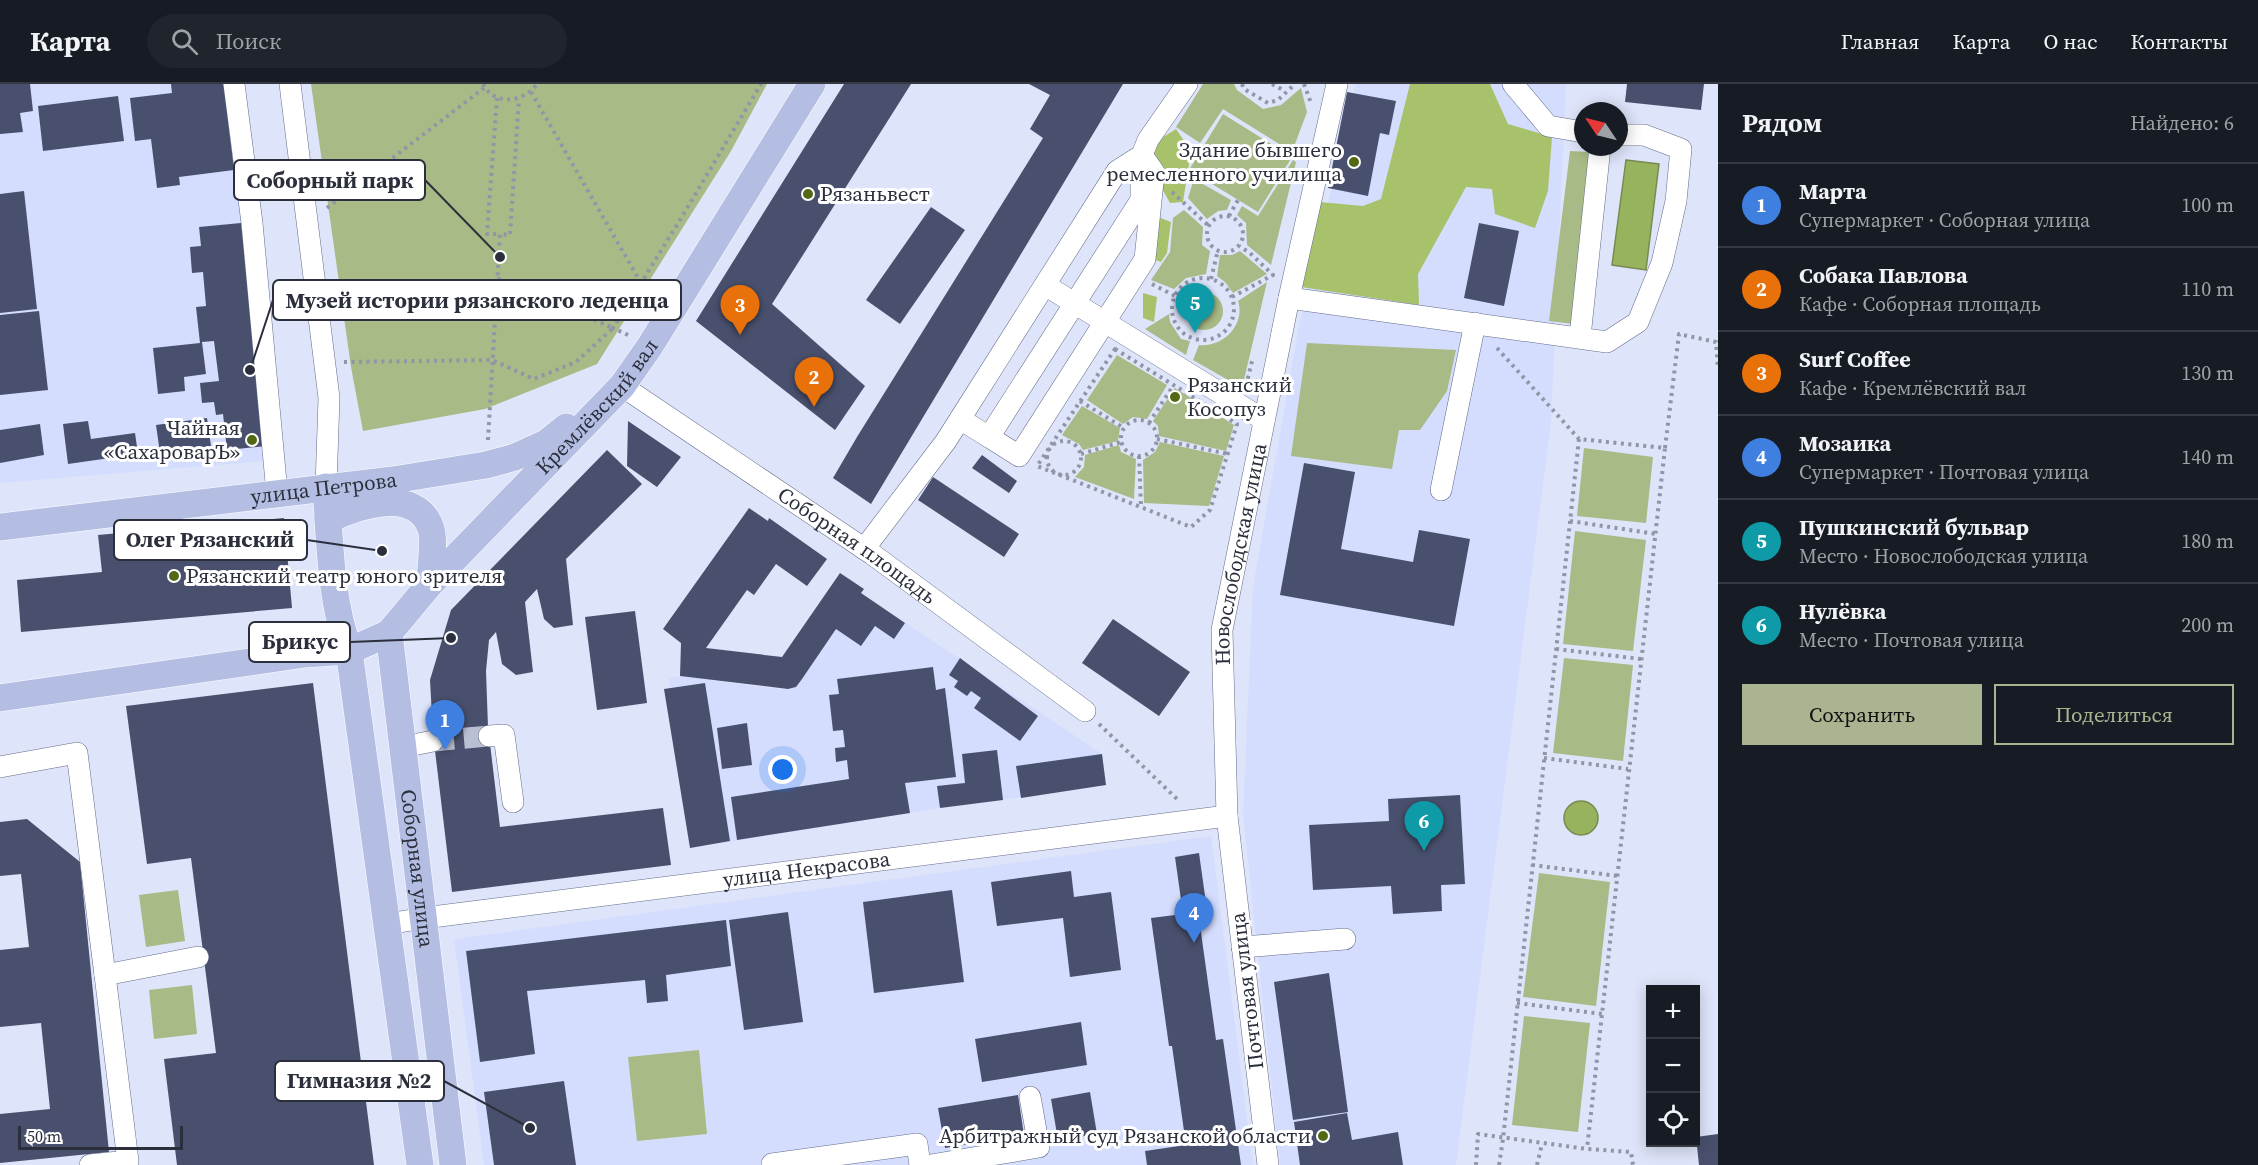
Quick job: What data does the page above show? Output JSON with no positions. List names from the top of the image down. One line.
{"streets":{"main road":["Кремлёвский вал","улица Петрова","Соборная улица"],"street":["Соборная площадь","Новослободская улица","улица Некрасова","Почтовая улица"]},"crossings":[["Кремлёвский вал","улица Петрова"],["Кремлёвский вал","Соборная площадь"],["улица Петрова","Соборная площадь"],["Новослободская улица","улица Некрасова"],["Новослободская улица","Почтовая улица"],["Соборная улица","улица Некрасова"],["улица Некрасова","Почтовая улица"]],"places":["Здание бывшего ремесленного училища","Рязаньвест","Соборный парк","Музей истории рязанского леденца","Рязанский Косопуз","Чайная «СахароварЪ»","Олег Рязанский","Рязанский театр юного зрителя","Брикус","Гимназия №2","Арбитражный суд Рязанской области"],"scale_bar":"50 m","north":"top left","page":{"header":"Карта","search":"Поиск","nav":["Главная","Карта","О нас","Контакты"],"heading":["Рядом","Найдено: 6"],"list":[{"mark":"1","name":"Марта","note":"Супермаркет · Соборная улица","value":"100 m"},{"mark":"2","name":"Собака Павлова","note":"Кафе · Соборная площадь","value":"110 m"},{"mark":"3","name":"Surf Coffee","note":"Кафе · Кремлёвский вал","value":"130 m"},{"mark":"4","name":"Мозаика","note":"Супермаркет · Почтовая улица","value":"140 m"},{"mark":"5","name":"Пушкинский бульвар","note":"Место · Новослободская улица","value":"180 m"},{"mark":"6","name":"Нулёвка","note":"Место · Почтовая улица","value":"200 m"}],"pins":["5","3","2","1","6","4"],"buttons":["Сохранить","Поделиться"],"map_buttons":["+","−"],"scale":"50 m"}}
